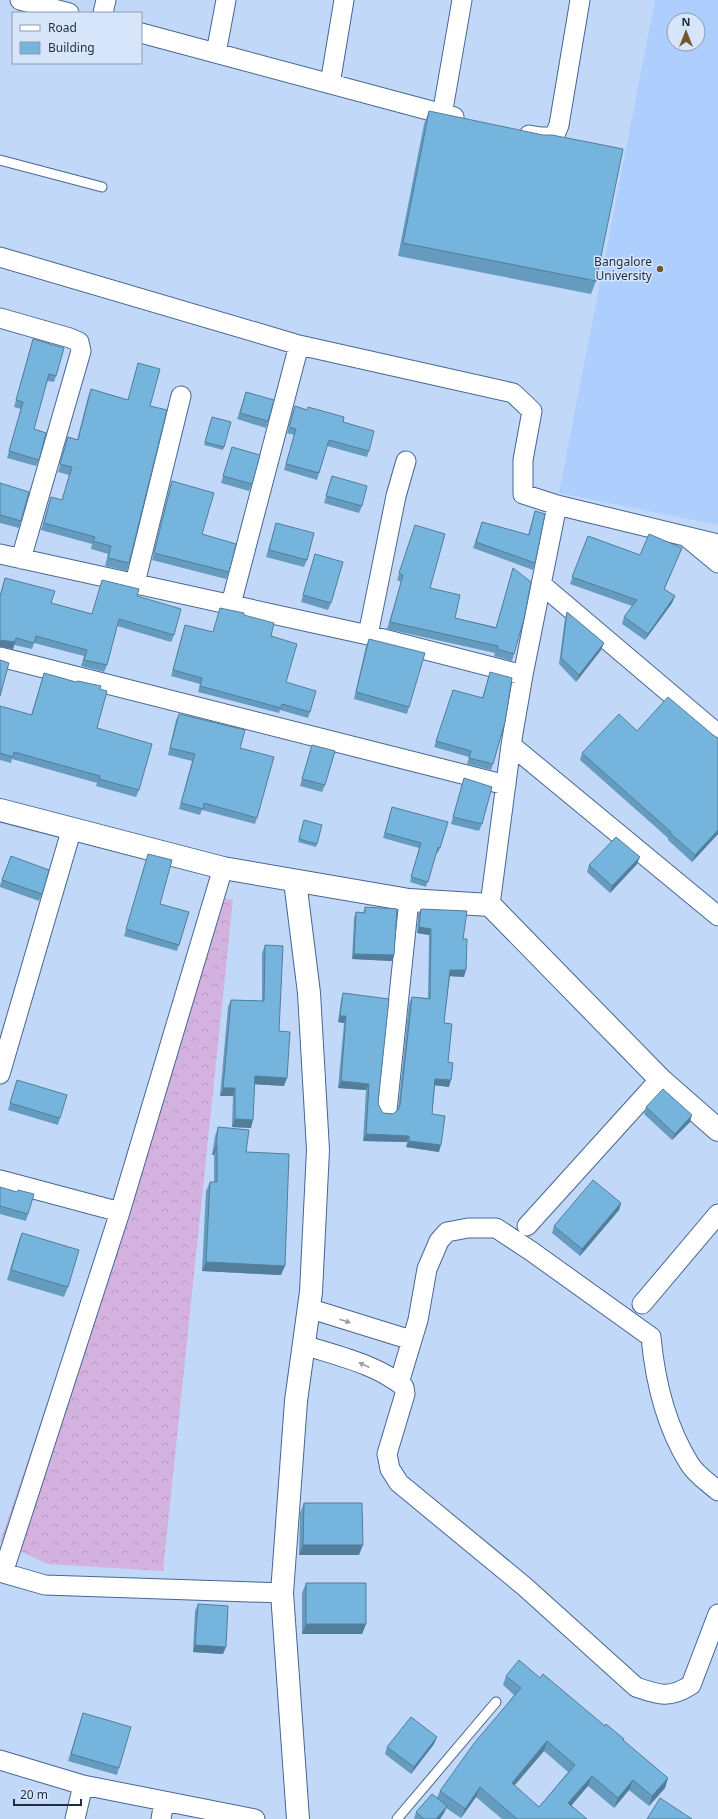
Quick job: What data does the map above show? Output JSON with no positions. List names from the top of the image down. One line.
{"places":["Bangalore University"],"legend":["Road","Building"],"scale_bar":"20 m","north":"top"}
